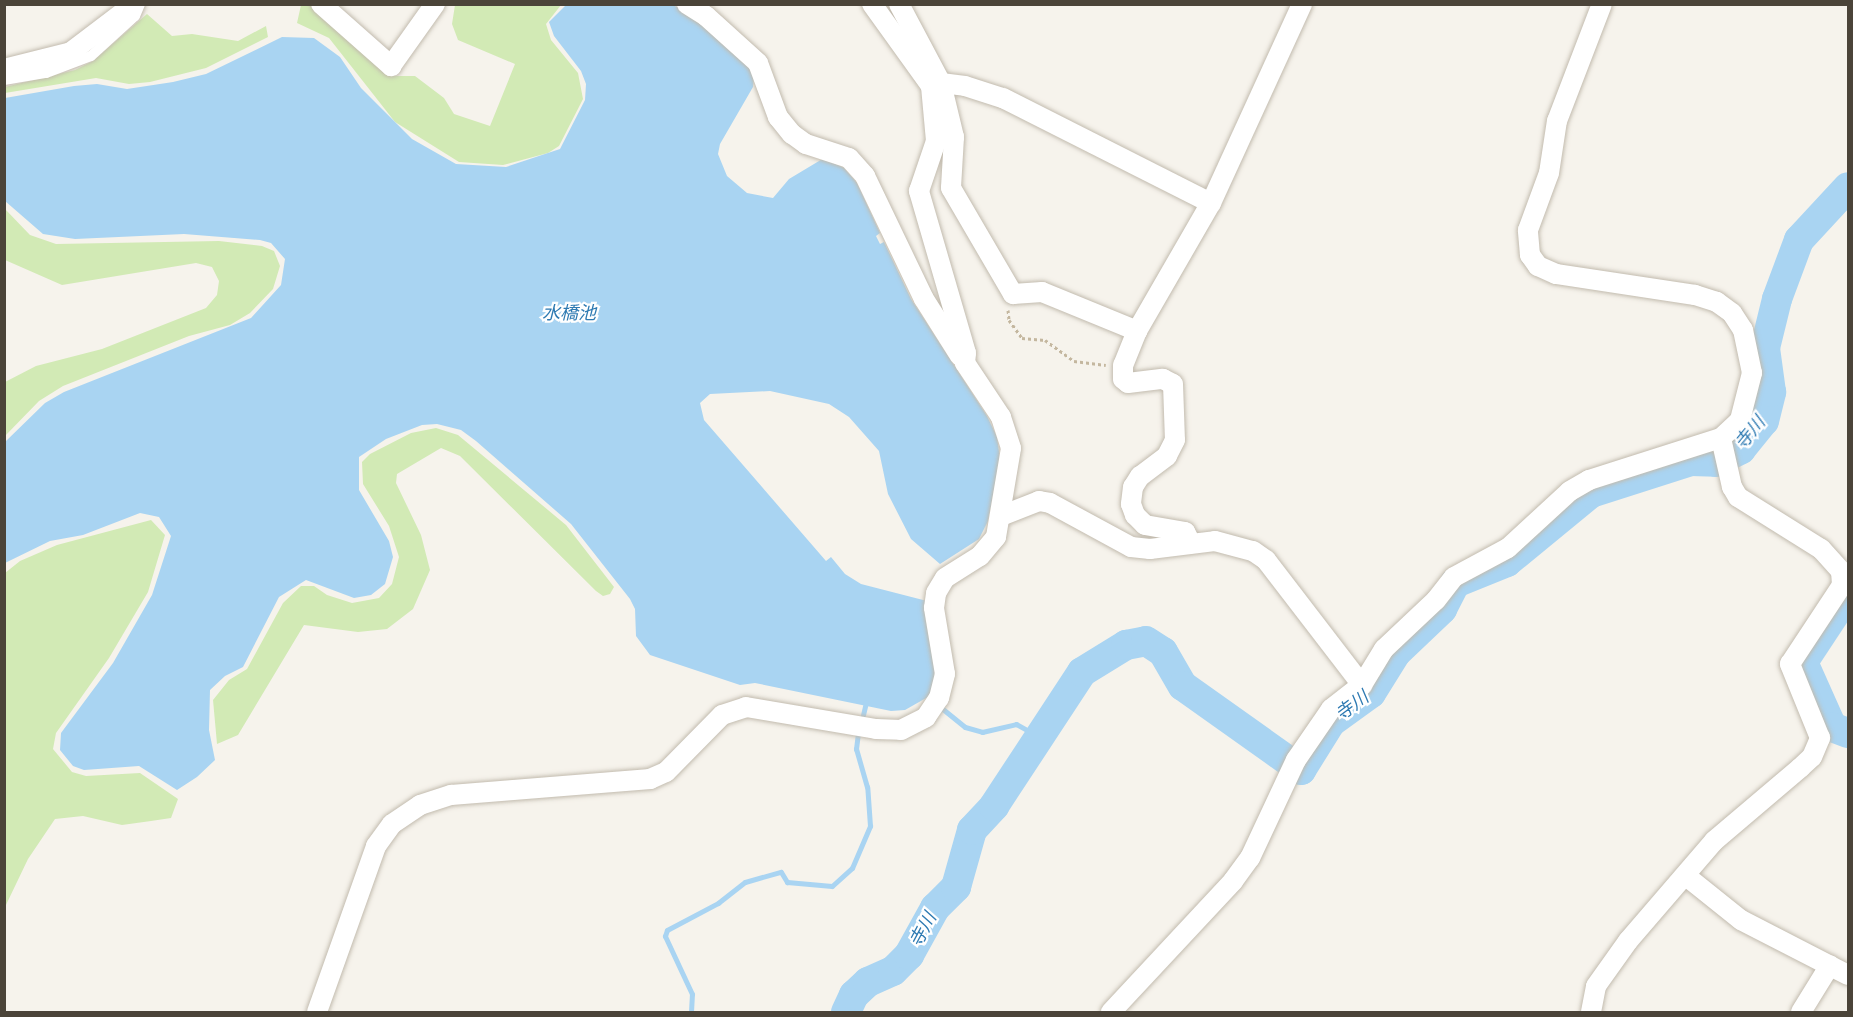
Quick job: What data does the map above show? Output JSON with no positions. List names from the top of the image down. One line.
{"water":["水橋池","寺川"]}
